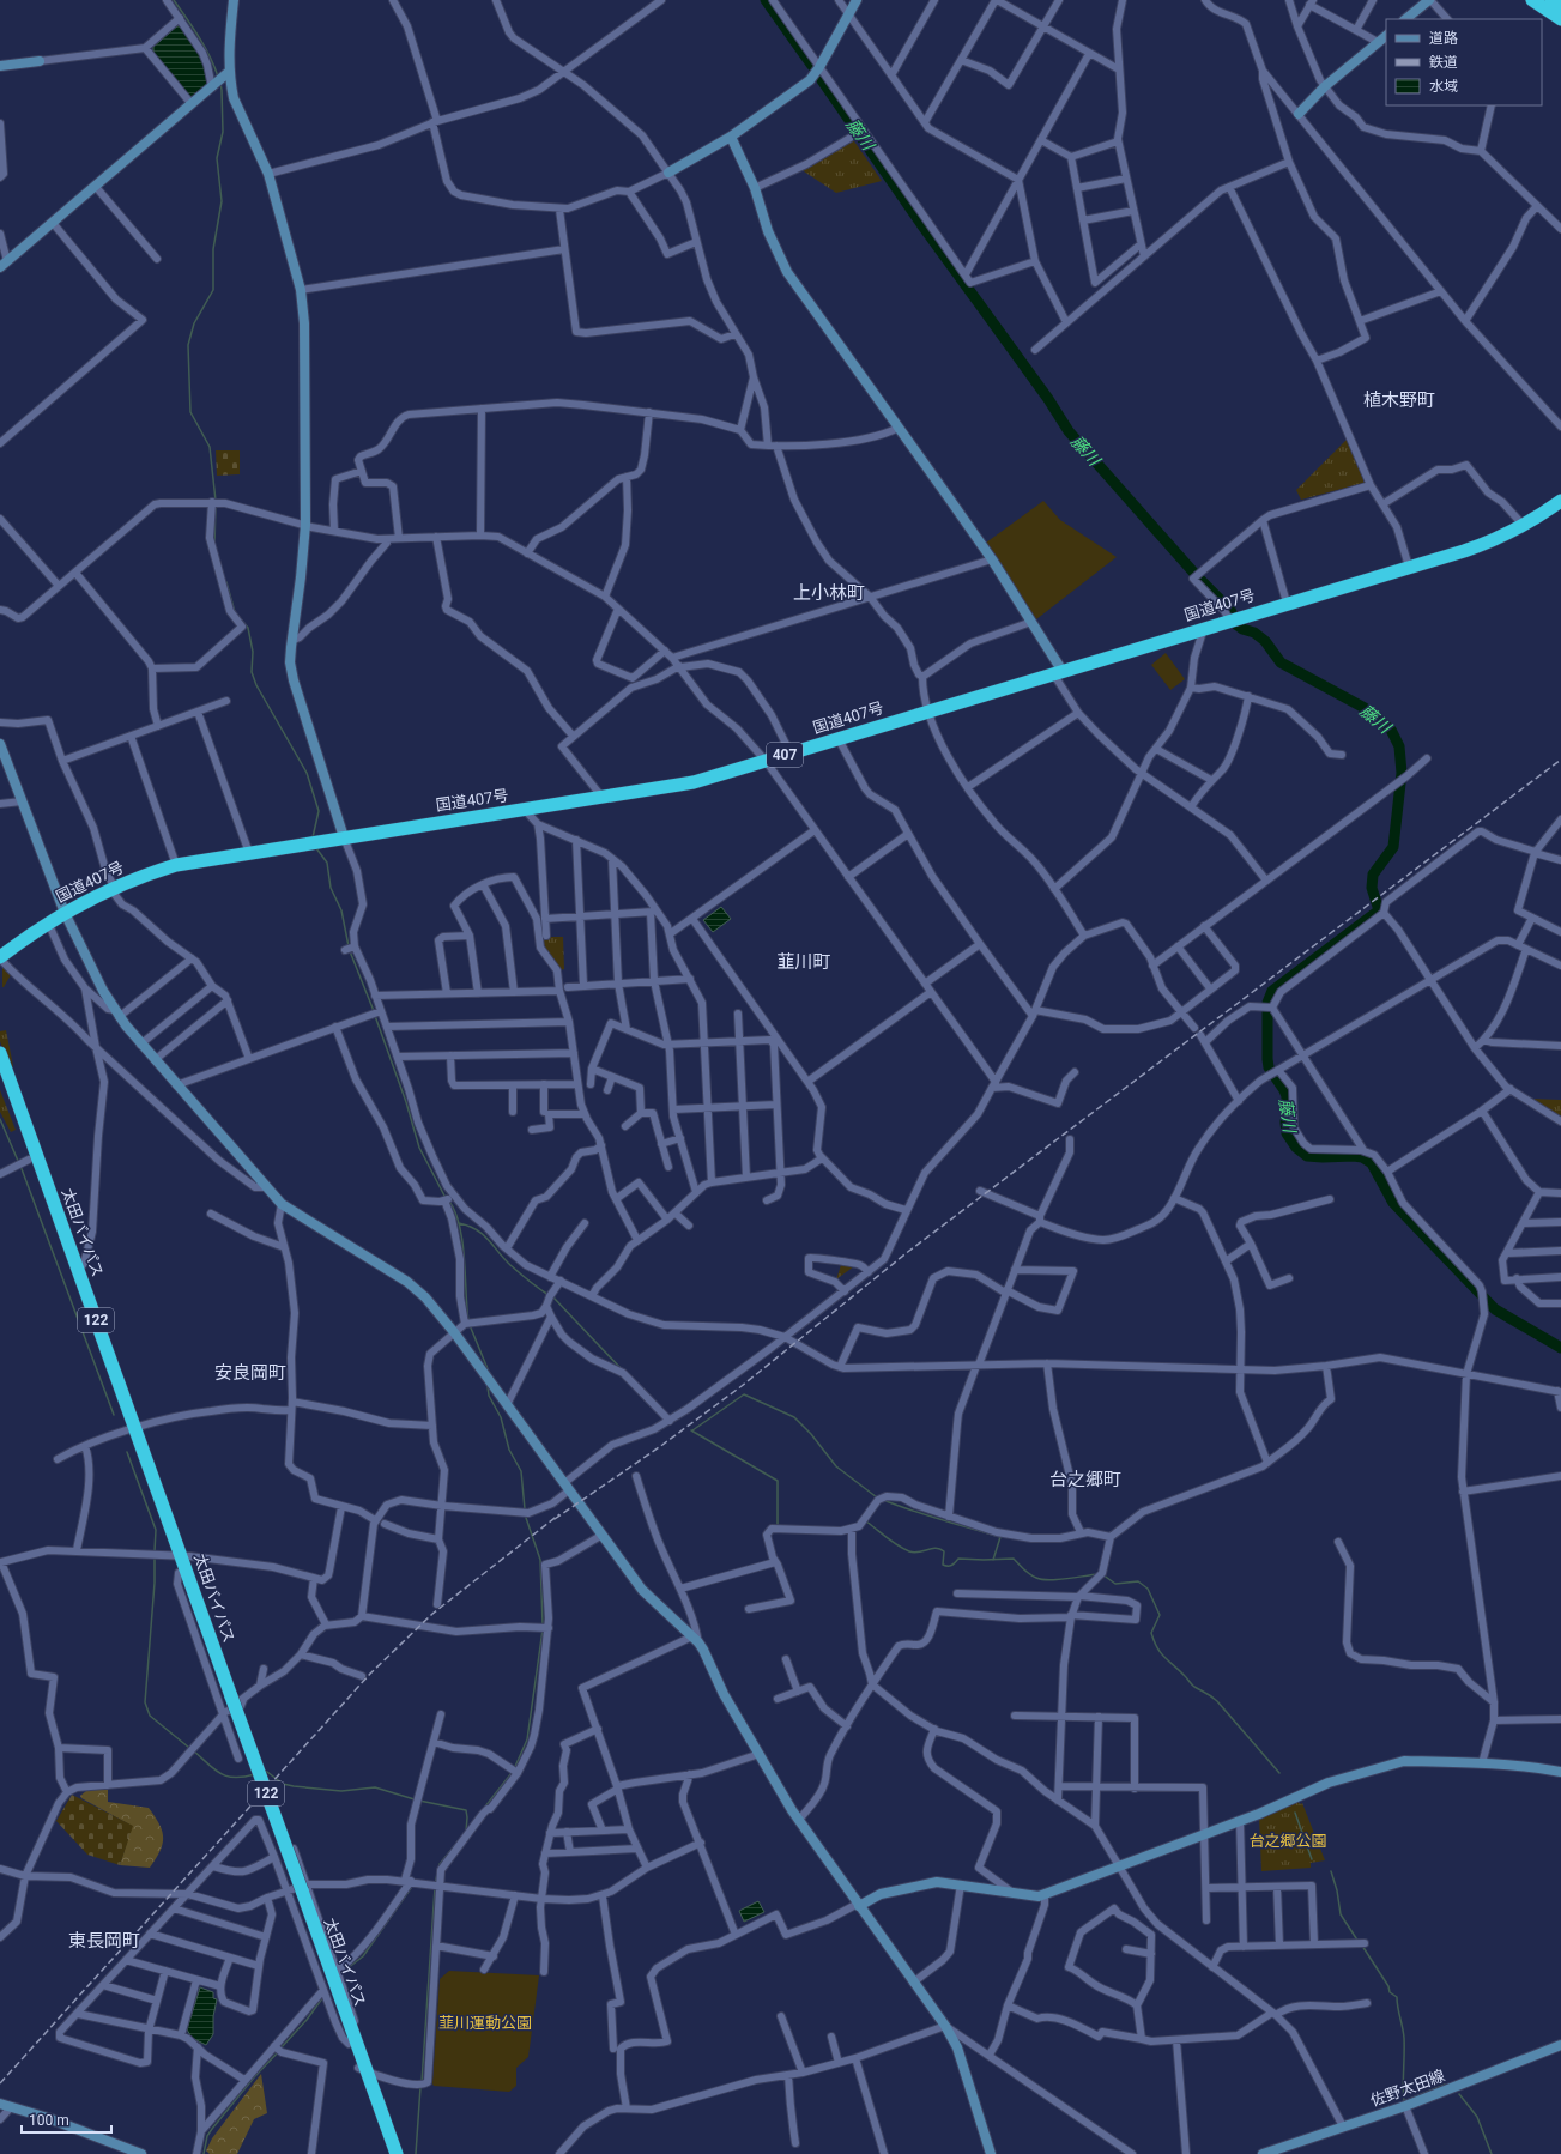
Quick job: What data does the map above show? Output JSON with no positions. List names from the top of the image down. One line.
{"streets":{"highway":["国道407号","407","太田バイパス","122"],"street":["佐野太田線"]},"districts":["植木野町","上小林町","韮川町","安良岡町","台之郷町","東長岡町"],"water":["藤川"],"parks":["台之郷公園","韮川運動公園"],"legend":["道路","鉄道","水域"],"scale_bar":"100 m"}
